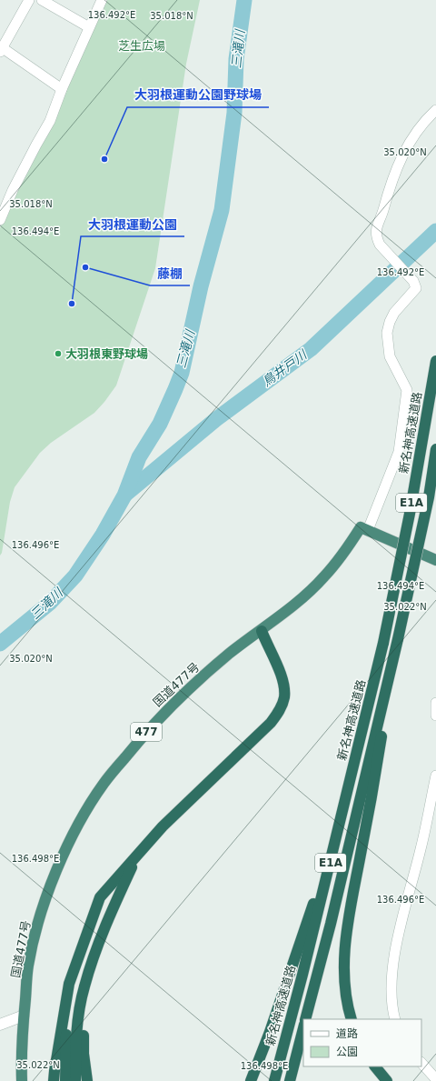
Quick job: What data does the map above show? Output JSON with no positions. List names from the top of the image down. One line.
{"streets":{"highway":["新名神高速道路","E1A","国道477号","477"]},"water":["三滝川","鳥井戸川"],"parks":["芝生広場"],"places":["大羽根運動公園野球場","藤棚","大羽根運動公園","大羽根東野球場"],"legend":["道路","公園"],"coordinates":["136.492°E","35.018°N","35.020°N","136.494°E","136.496°E","35.022°N","136.498°E"]}
